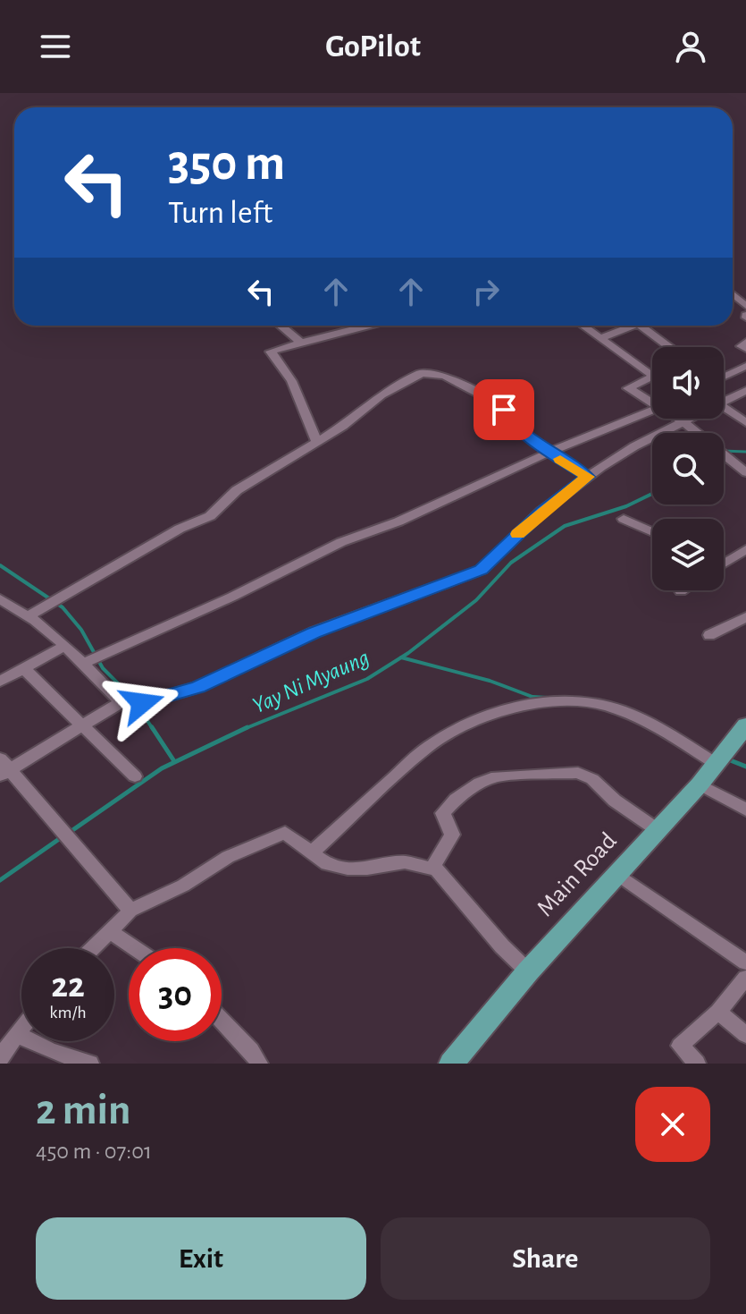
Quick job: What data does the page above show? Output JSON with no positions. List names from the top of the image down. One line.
{"streets":{"main road":["Main Road"]},"water":["Yay Ni Myaung"],"page":{"header":"GoPilot","turn":["350 m","Turn left"],"speed":"22 km/h","limit":"30","heading":["2 min","450 m · 07:01"],"buttons":["Exit","Share"]}}
